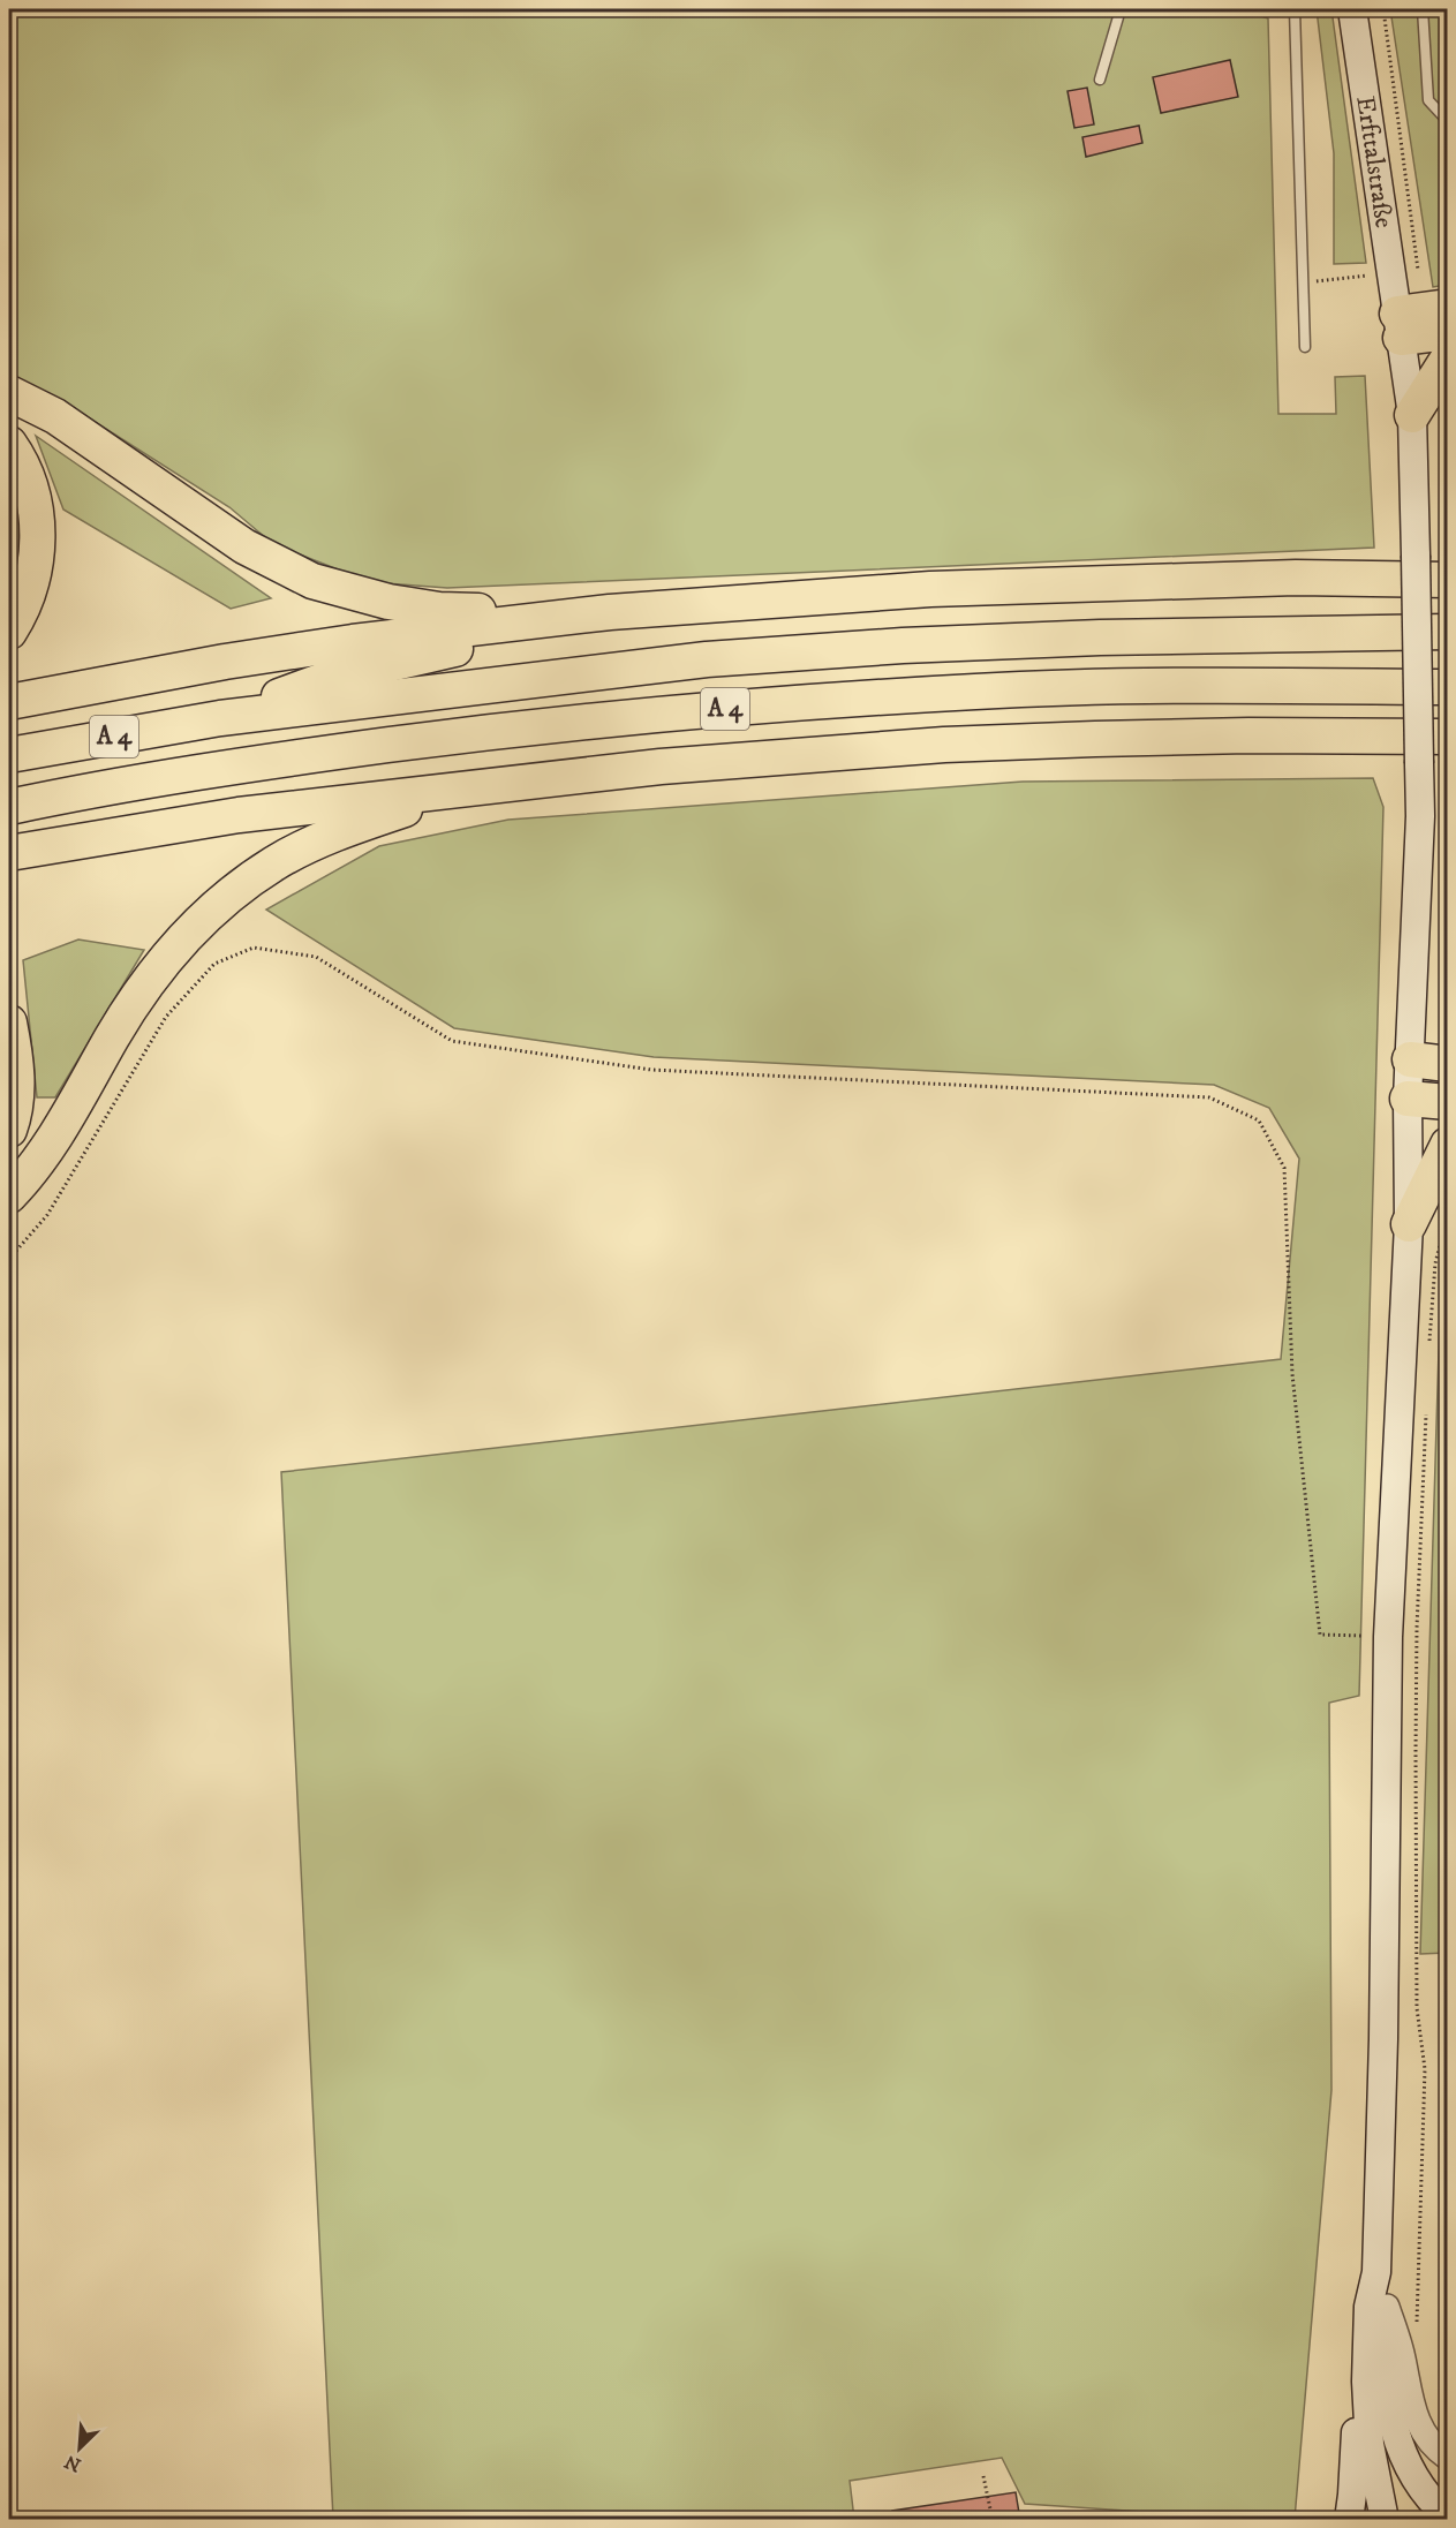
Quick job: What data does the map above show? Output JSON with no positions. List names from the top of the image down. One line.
{"streets":{"highway":["A 4"],"main road":["Erfttalstraße"]},"north":"bottom left"}
